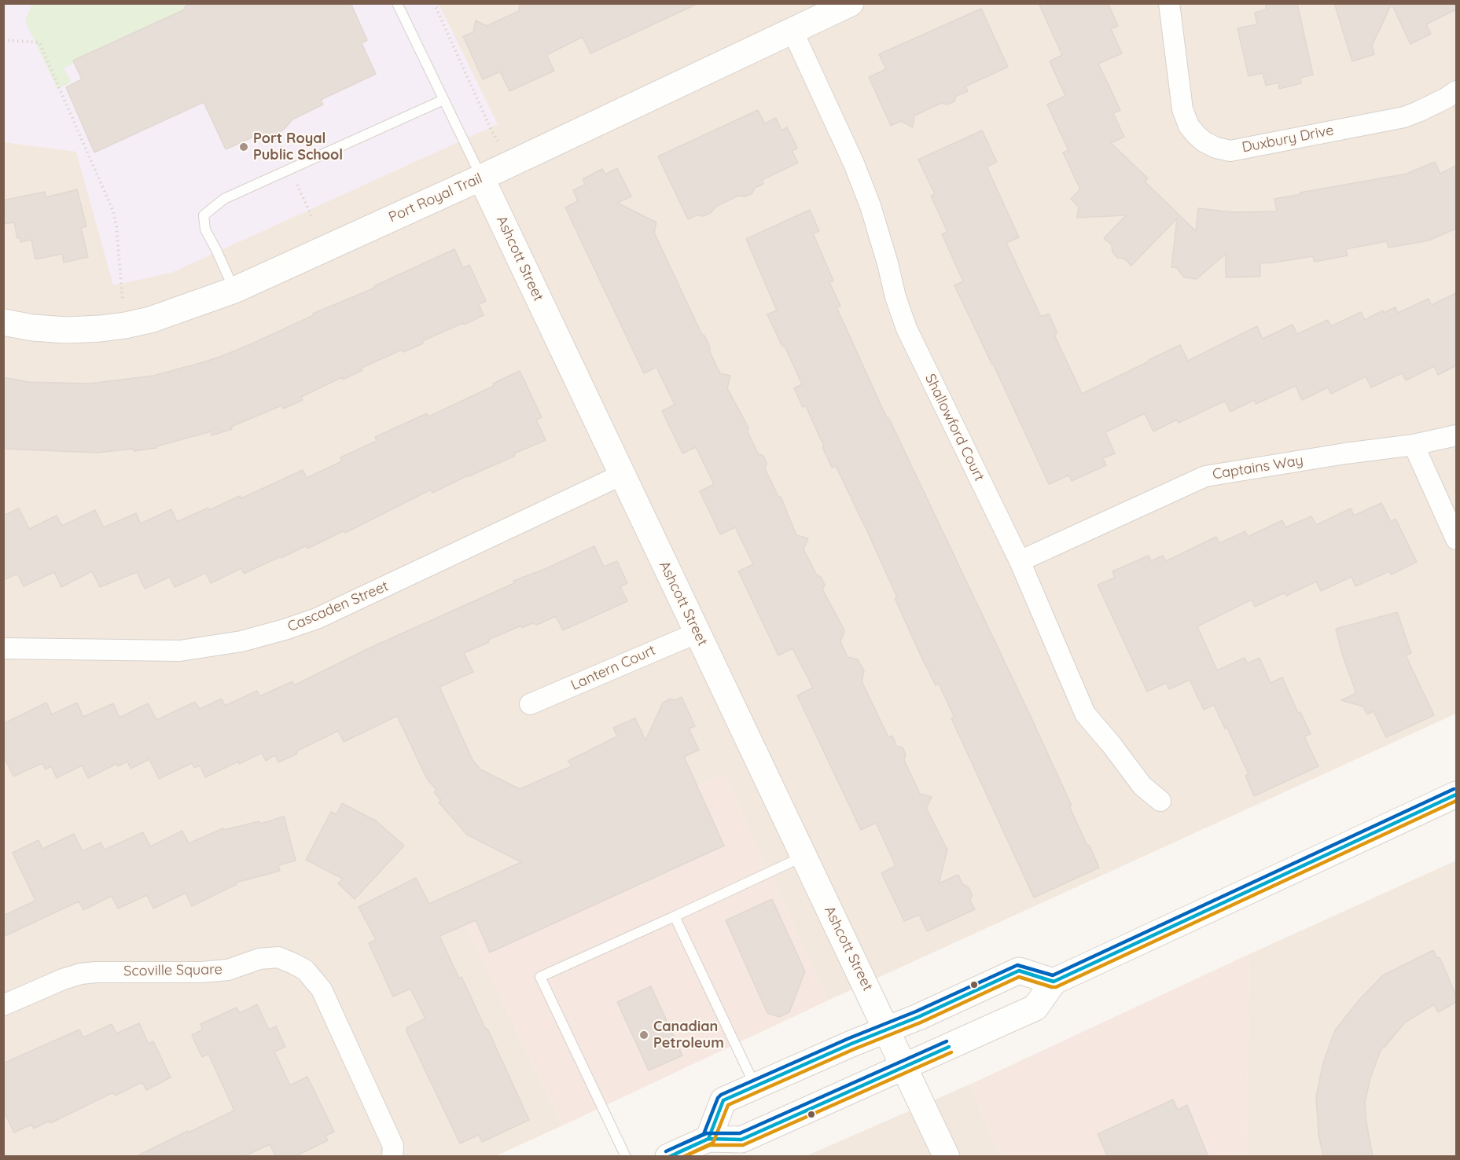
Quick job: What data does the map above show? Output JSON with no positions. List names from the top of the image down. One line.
{"streets":{"street":["Duxbury Drive","Port Royal Trail","Ashcott Street","Shallowford Court","Captains Way","Cascaden Street","Lantern Court","Scoville Square"]},"crossings":[["Port Royal Trail","Ashcott Street"],["Port Royal Trail","Shallowford Court"],["Ashcott Street","Cascaden Street"],["Ashcott Street","Lantern Court"],["Shallowford Court","Captains Way"]],"places":["Port Royal Public School","Canadian Petroleum"]}
